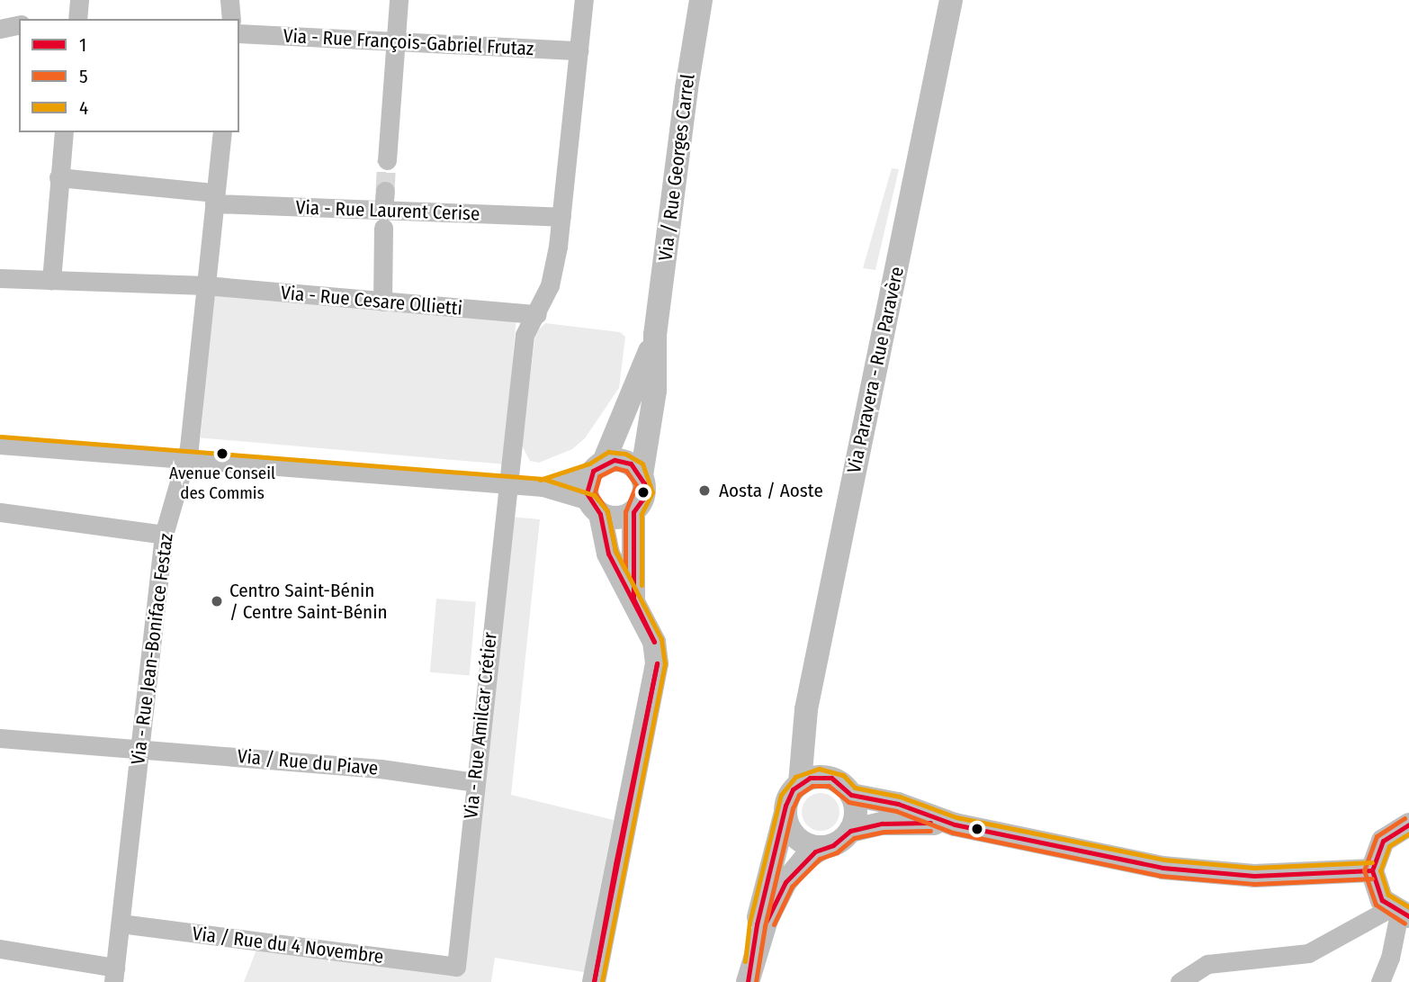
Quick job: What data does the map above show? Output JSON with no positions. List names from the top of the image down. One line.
{"streets":{"street":["Via - Rue François-Gabriel Frutaz","Via / Rue Georges Carrel","Via - Rue Laurent Cerise","Via - Rue Cesare Ollietti","Via Paravera - Rue Paravère","Via - Rue Jean-Boniface Festaz","Via - Rue Amilcar Crétier","Via / Rue du Piave","Via / Rue du 4 Novembre"]},"crossings":[["Via - Rue François-Gabriel Frutaz","Via - Rue Amilcar Crétier"],["Via - Rue Laurent Cerise","Via - Rue Jean-Boniface Festaz"],["Via - Rue Laurent Cerise","Via - Rue Amilcar Crétier"],["Via - Rue Cesare Ollietti","Via - Rue Jean-Boniface Festaz"],["Via - Rue Cesare Ollietti","Via - Rue Amilcar Crétier"],["Via - Rue Jean-Boniface Festaz","Via / Rue du Piave"],["Via - Rue Jean-Boniface Festaz","Via / Rue du 4 Novembre"],["Via - Rue Amilcar Crétier","Via / Rue du Piave"],["Via - Rue Amilcar Crétier","Via / Rue du 4 Novembre"]],"places":["Avenue Conseil des Commis","Aosta / Aoste","Centro Saint-Bénin / Centre Saint-Bénin"],"lines":["transit line 4","transit line 1","transit line 5"],"legend":["1","5","4"]}
